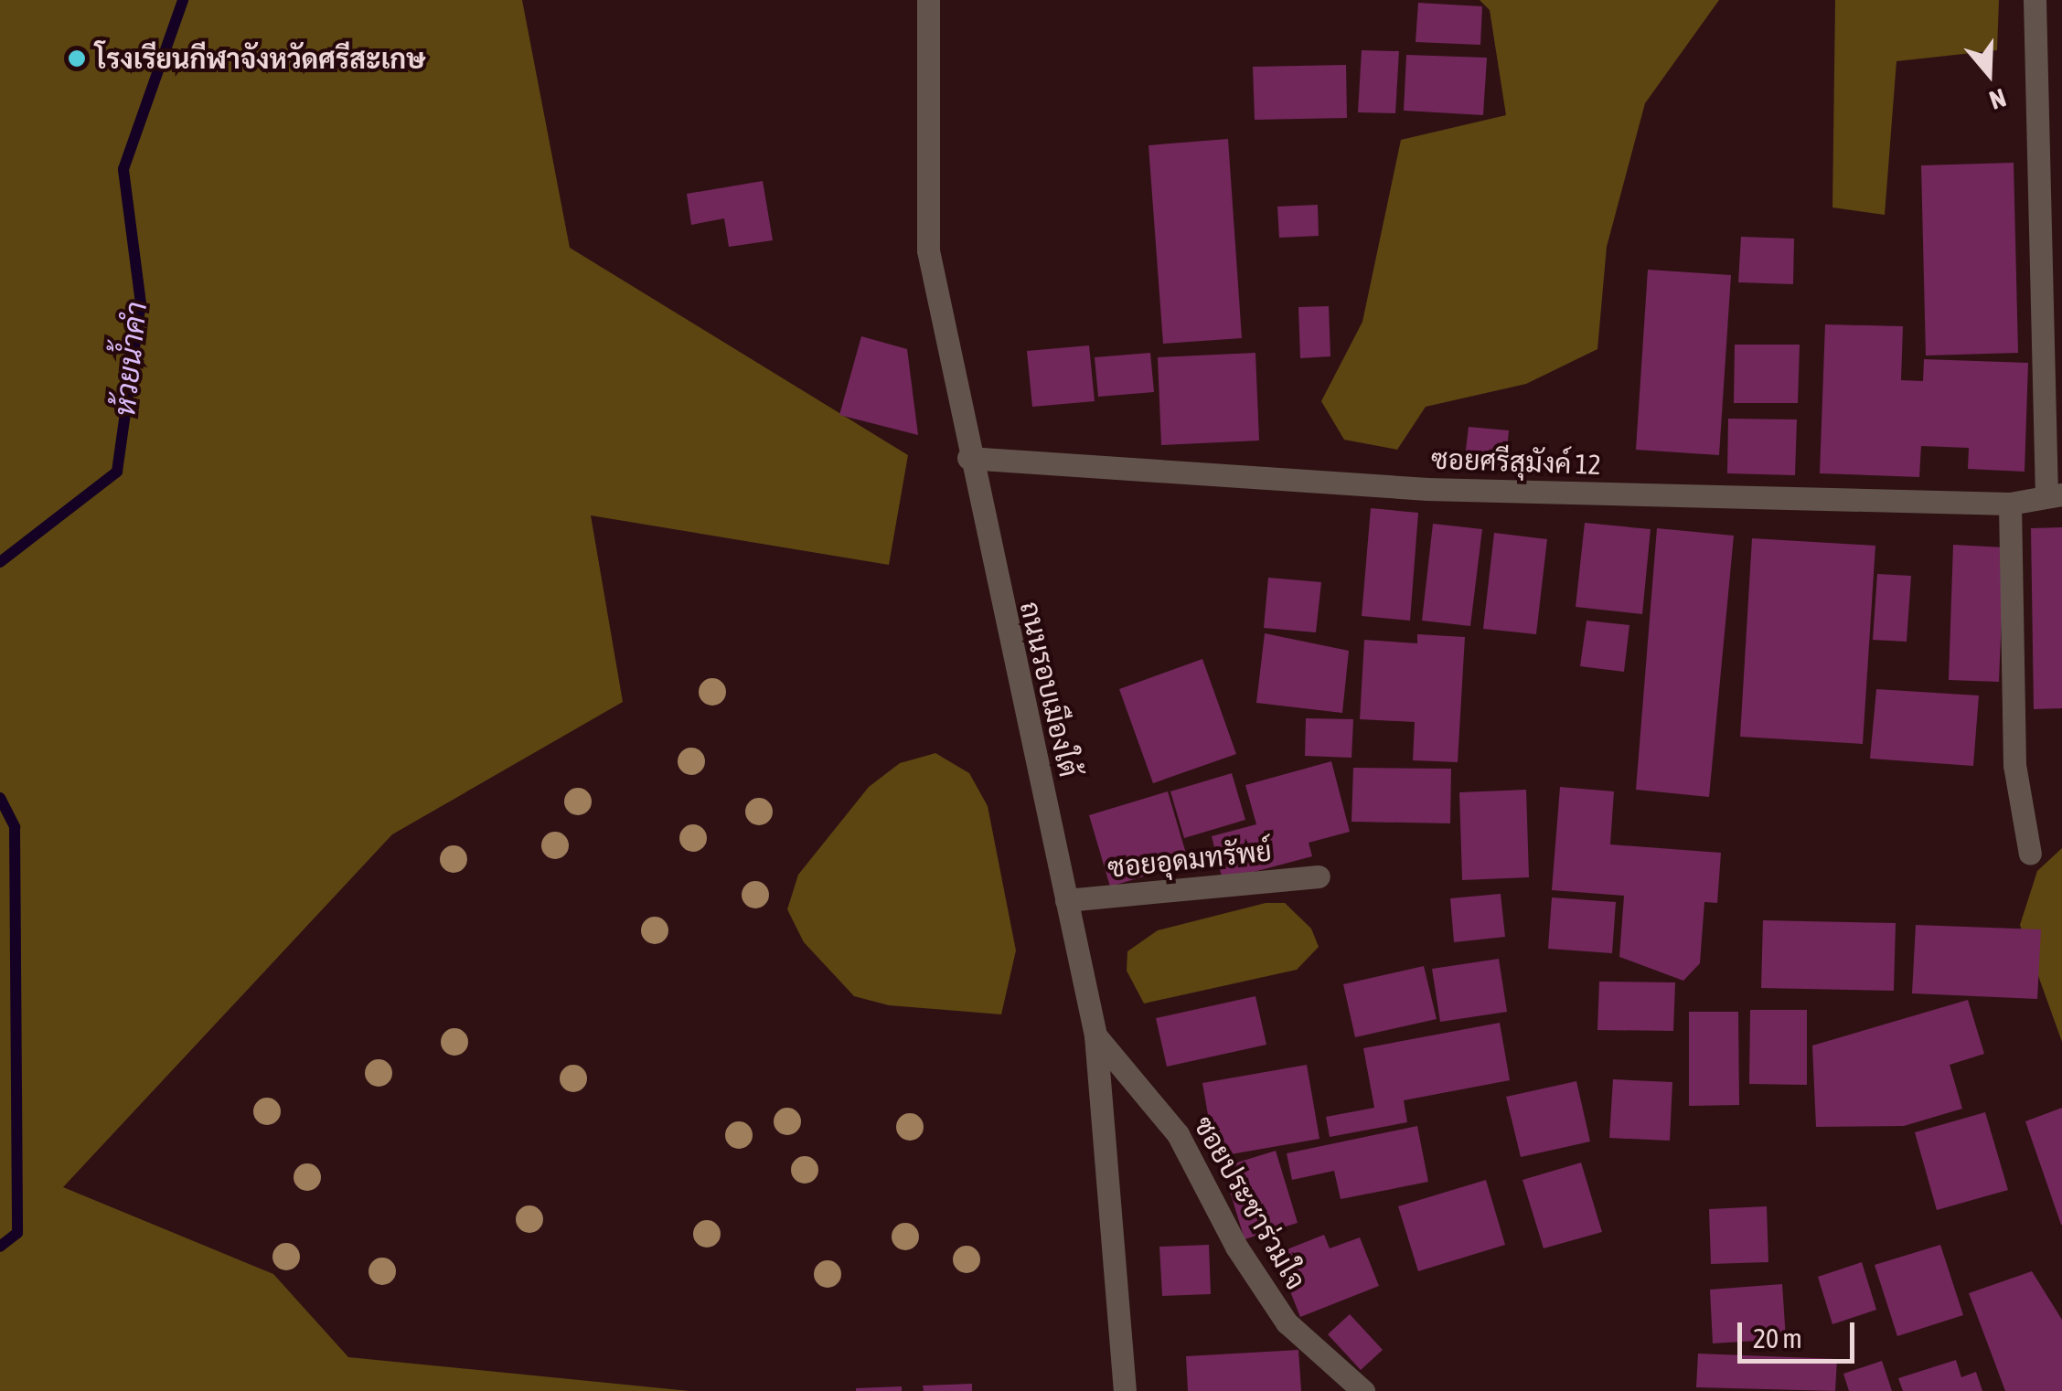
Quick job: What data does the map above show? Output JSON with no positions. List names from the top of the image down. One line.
{"streets":{"street":["ซอยศรีสุมังค์ 12","ถนนรอบเมืองใต้","ซอยอุดมทรัพย์","ซอยประชาร่วมใจ"]},"crossings":[["ซอยศรีสุมังค์ 12","ถนนรอบเมืองใต้"],["ถนนรอบเมืองใต้","ซอยอุดมทรัพย์"],["ถนนรอบเมืองใต้","ซอยประชาร่วมใจ"]],"water":["ห้วยน้ำคำ"],"places":["โรงเรียนกีฬาจังหวัดศรีสะเกษ"],"scale_bar":"20 m","north":"bottom"}
